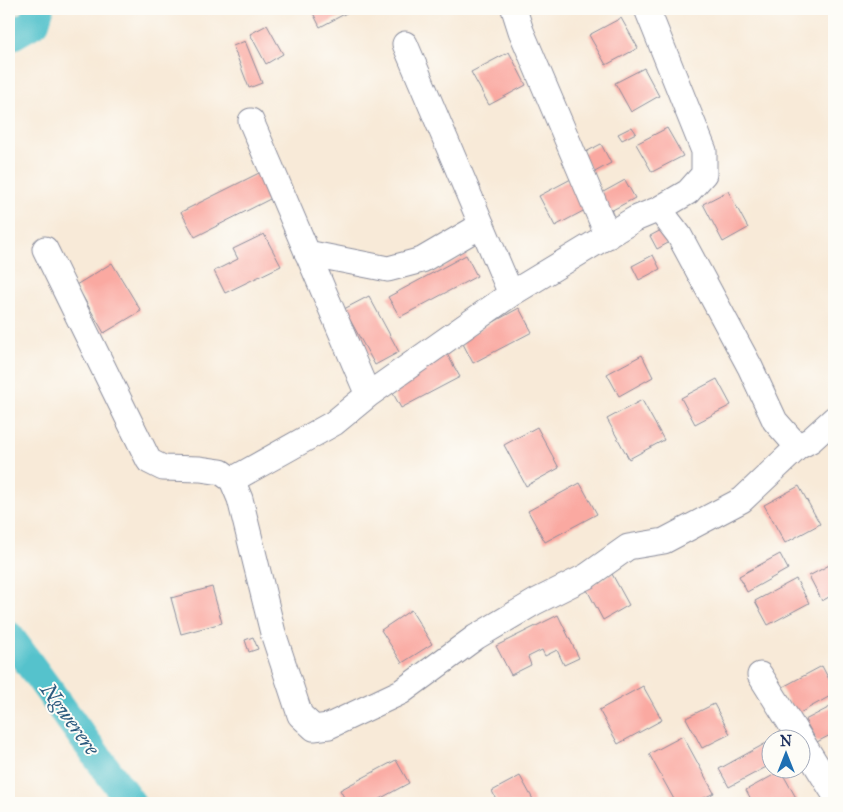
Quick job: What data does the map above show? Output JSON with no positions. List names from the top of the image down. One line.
{"water":["Ngwerere"],"north":"top"}
